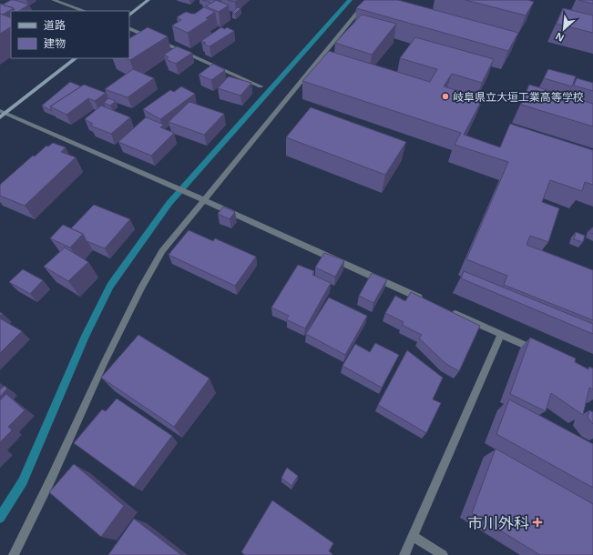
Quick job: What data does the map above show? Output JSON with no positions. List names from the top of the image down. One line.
{"places":{"other":["岐阜県立大垣工業高等学校"],"health":["市川外科"]},"legend":["道路","建物"],"north":"bottom left"}
